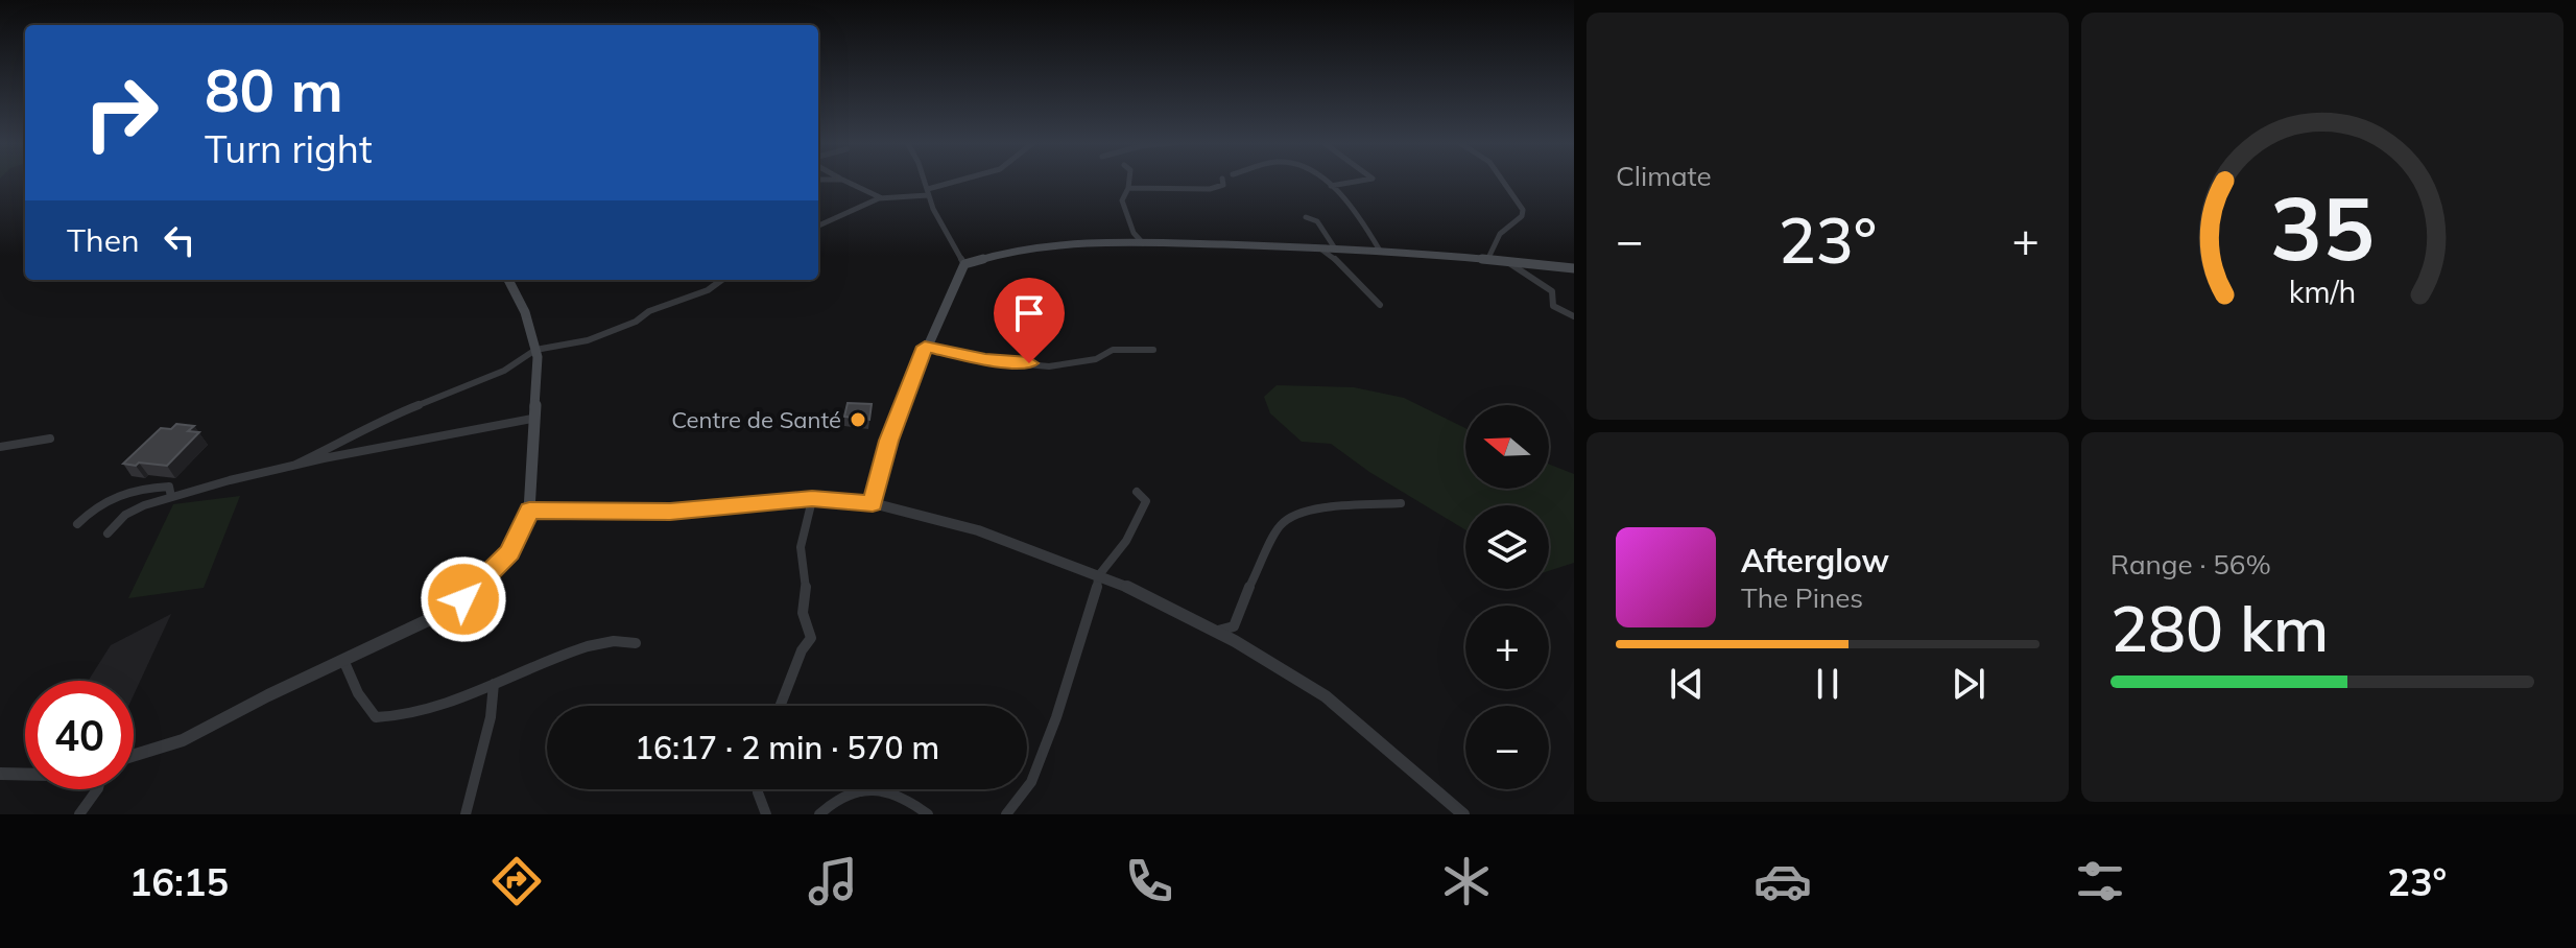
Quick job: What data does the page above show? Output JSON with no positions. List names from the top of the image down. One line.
{"places":["Centre de Santé"],"north":"left","page":{"tile":["Climate",["Range · 56%","280 km"]],"turn":["80 m","Turn right"],"then":"Then","heat":["−","23°","+"],"map_buttons":["+","−"],"song":["Afterglow","The Pines"],"limit":"40","trip":"16:17 · 2 min · 570 m","tabs":["16:15","23°"],"gauge":["35","km/h"]}}
